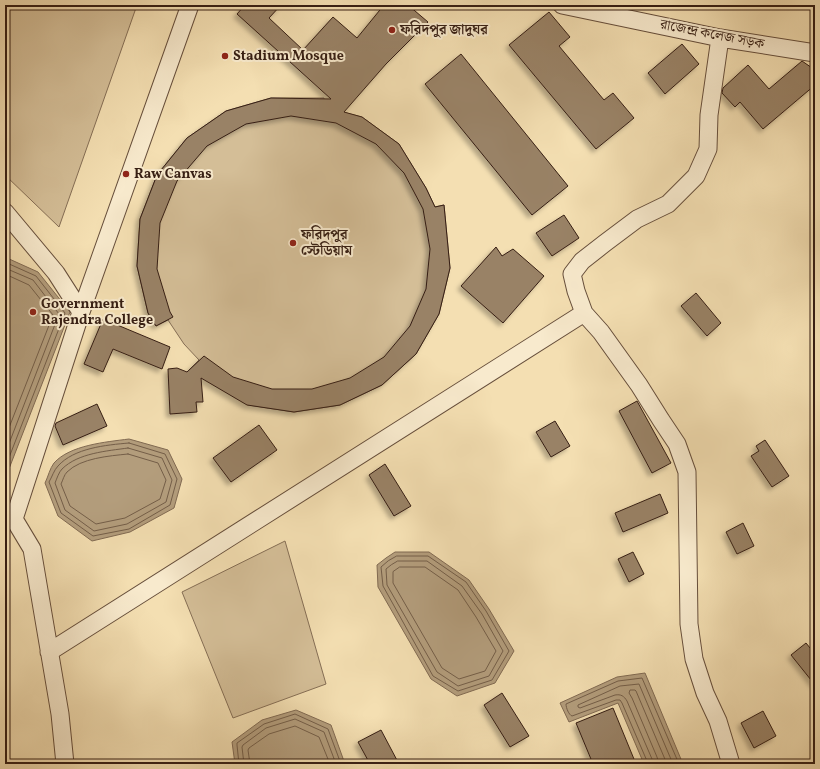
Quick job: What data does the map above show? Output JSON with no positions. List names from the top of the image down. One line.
{"streets":{"street":["রাজেন্দ্র কলেজ সড়ক"]},"places":["ফরিদপুর জাদুঘর","Stadium Mosque","Raw Canvas","ফরিদপুর স্টেডিয়াম","Government Rajendra College"]}
